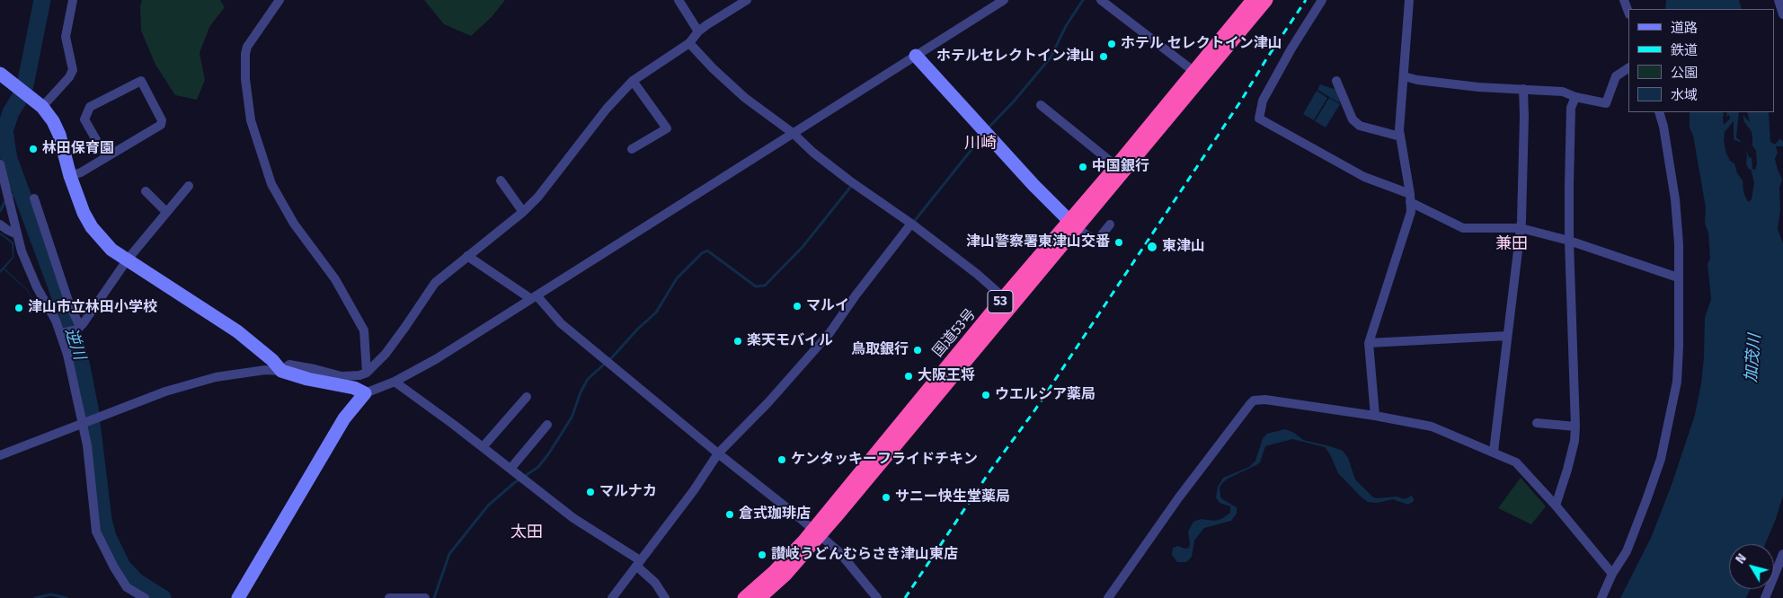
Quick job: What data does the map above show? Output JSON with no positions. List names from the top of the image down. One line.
{"streets":{"highway":["53","国道53号"]},"districts":["川崎","兼田","太田"],"water":["逆川","加茂川"],"places":["ホテル セレクトイン津山","ホテルセレクトイン津山","林田保育園","中国銀行","津山警察署東津山交番","東津山","マルイ","津山市立林田小学校","楽天モバイル","鳥取銀行","大阪王将","ウエルシア薬局","ケンタッキーフライドチキン","マルナカ","サニー快生堂薬局","倉式珈琲店","讃岐うどんむらさき津山東店"],"legend":["道路","鉄道","公園","水域"],"north":"top left"}
